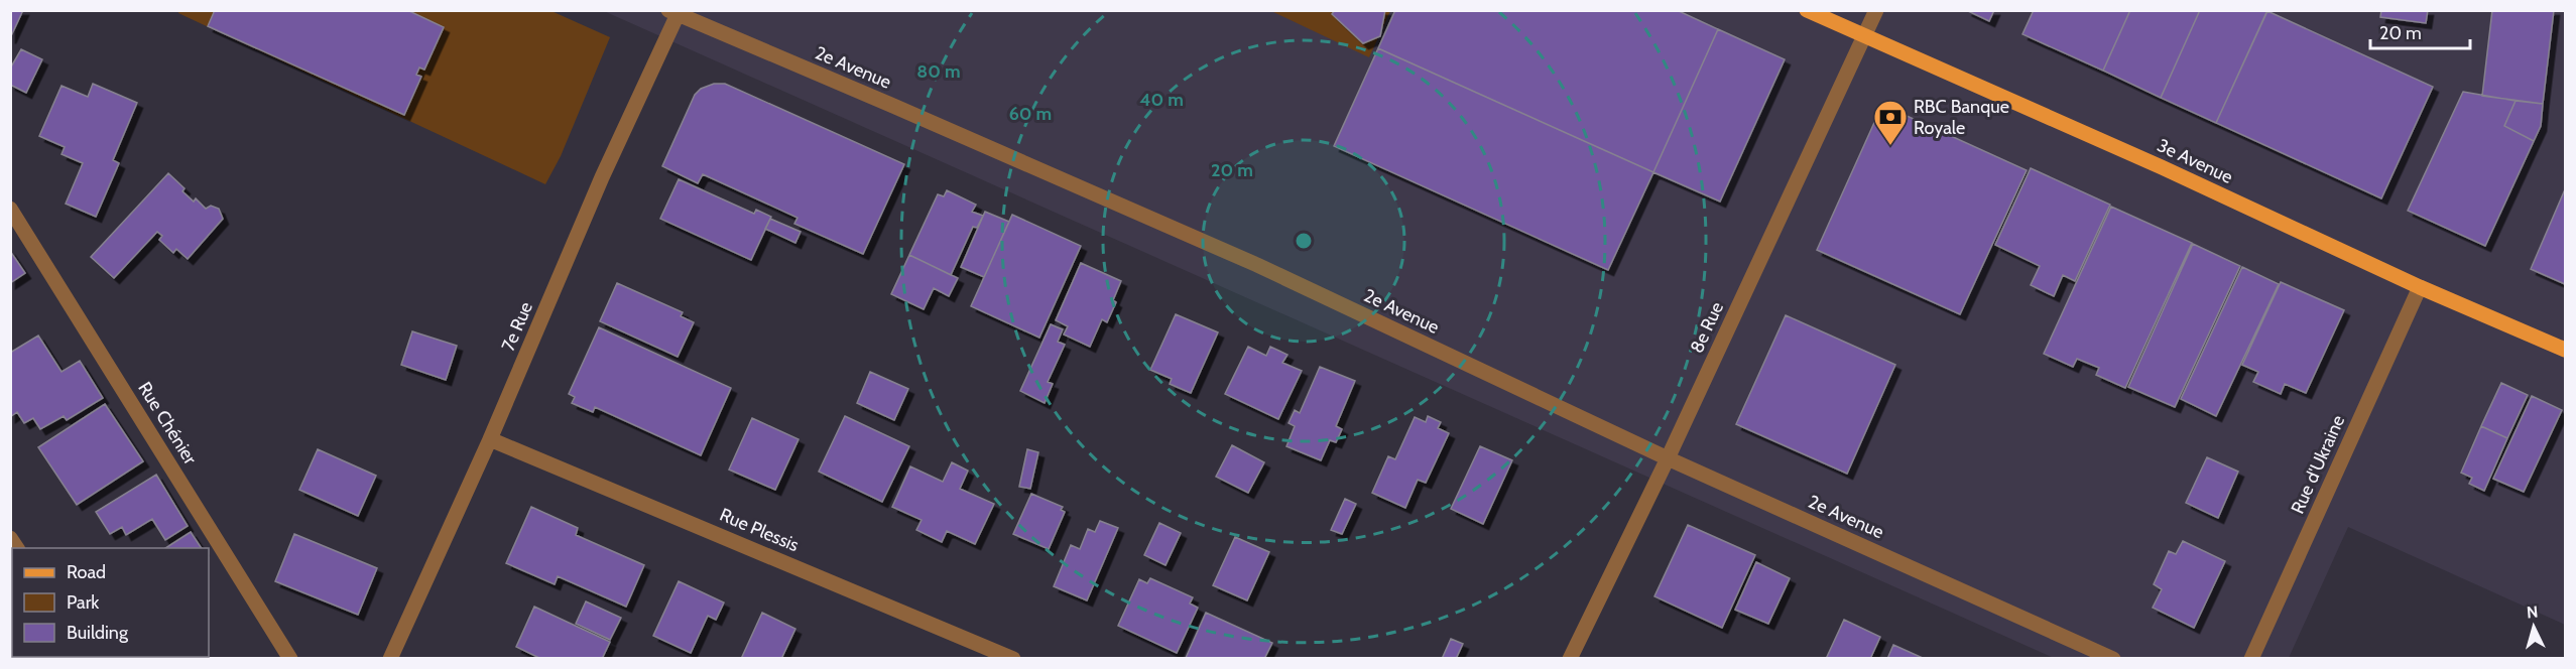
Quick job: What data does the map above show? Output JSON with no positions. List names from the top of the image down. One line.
{"streets":{"main road":["3e Avenue"],"street":["2e Avenue","7e Rue","8e Rue","Rue Chénier","Rue d'Ukraine","Rue Plessis"]},"crossings":[["2e Avenue","7e Rue"],["2e Avenue","8e Rue"],["3e Avenue","8e Rue"],["3e Avenue","Rue d'Ukraine"],["7e Rue","Rue Plessis"]],"places":{"bank":["RBC Banque Royale"]},"legend":["Road","Park","Building"],"scale_bar":"20 m","north":"top","rings":["80 m","40 m","60 m","20 m"]}
